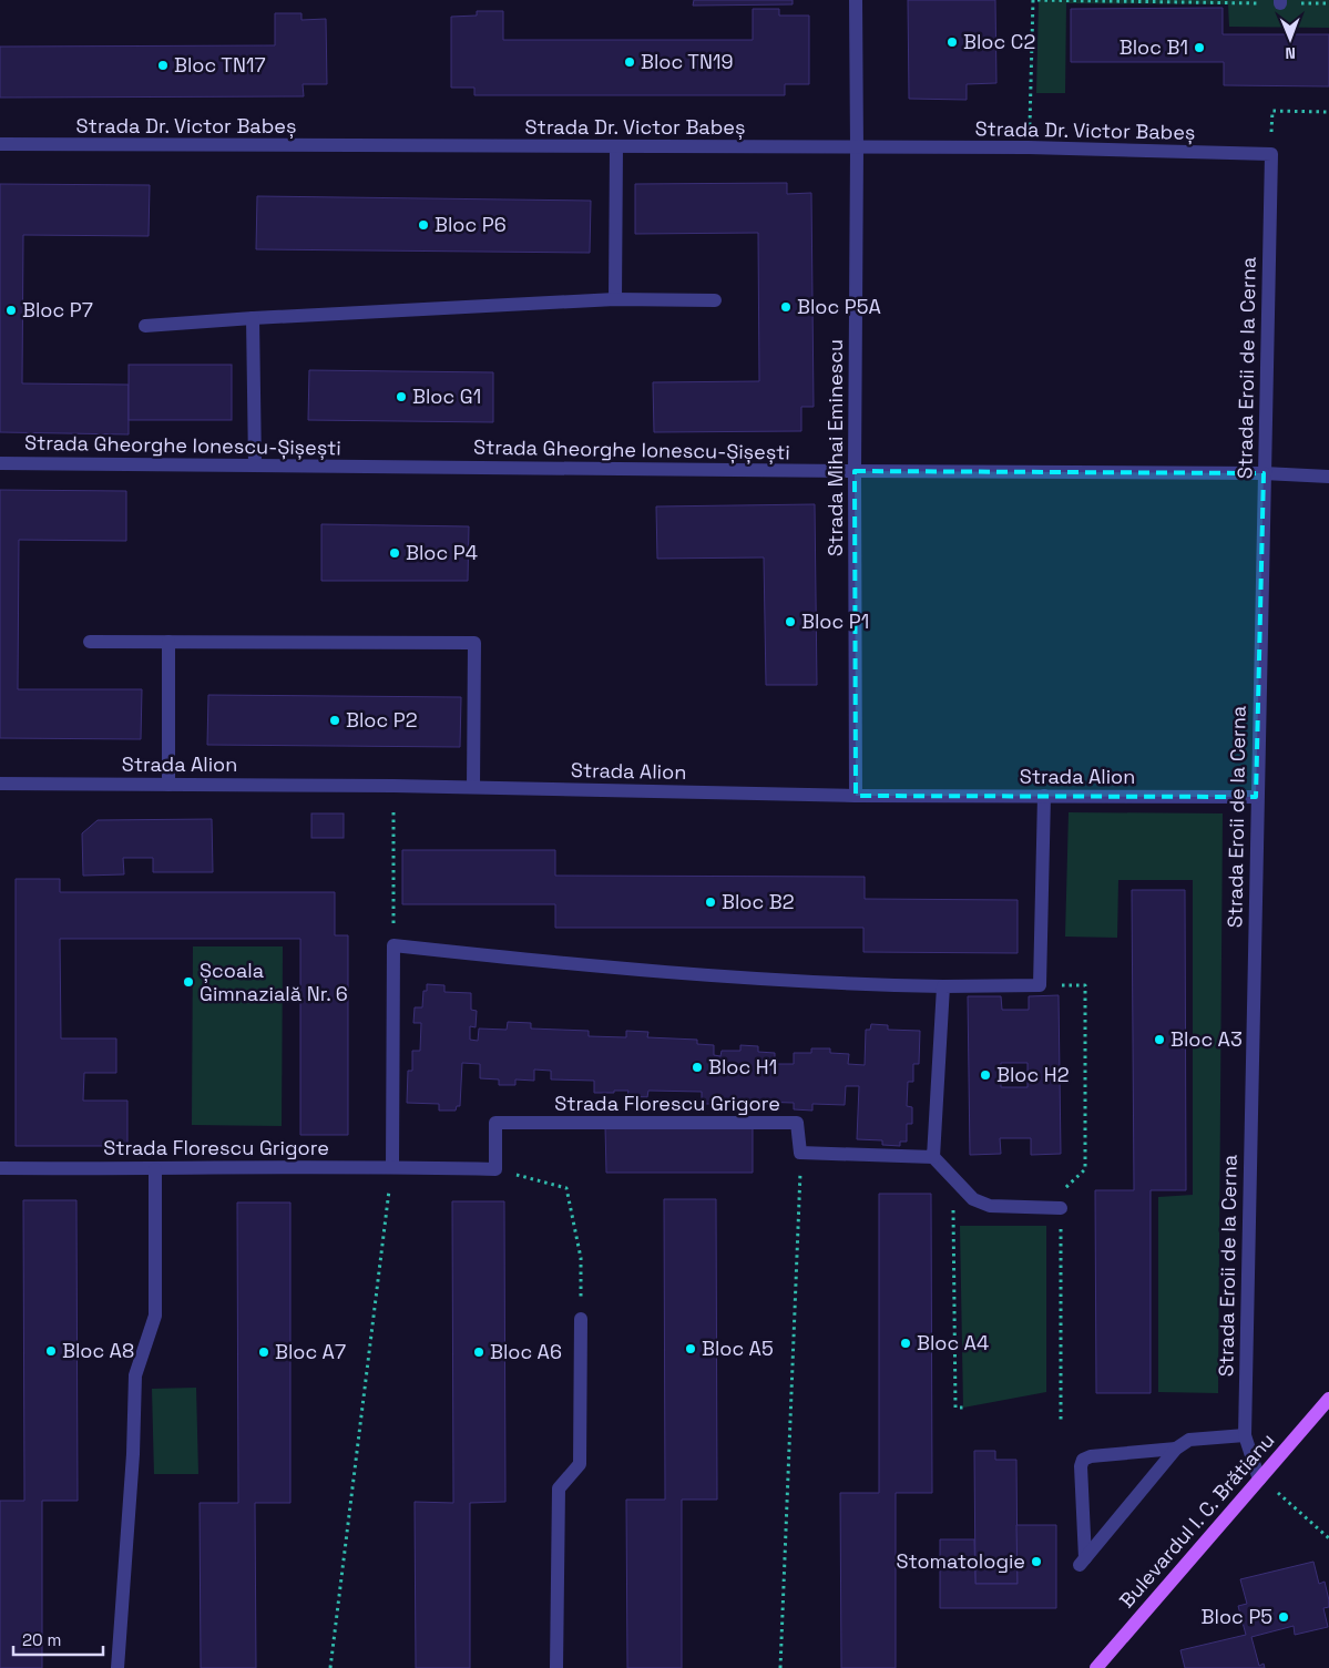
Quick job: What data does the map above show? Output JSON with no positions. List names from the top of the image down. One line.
{"streets":{"main road":["Bulevardul I. C. Brătianu"],"street":["Strada Dr. Victor Babeș","Strada Eroii de la Cerna","Strada Gheorghe Ionescu-Șișești","Strada Mihai Eminescu","Strada Alion","Strada Florescu Grigore"]},"crossings":[["Strada Dr. Victor Babeș","Strada Eroii de la Cerna"],["Strada Dr. Victor Babeș","Strada Mihai Eminescu"],["Strada Eroii de la Cerna","Strada Gheorghe Ionescu-Șișești"],["Strada Eroii de la Cerna","Strada Alion"],["Strada Eroii de la Cerna","Bulevardul I. C. Brătianu"],["Strada Gheorghe Ionescu-Șișești","Strada Mihai Eminescu"],["Strada Mihai Eminescu","Strada Alion"]],"places":["Bloc C2","Bloc B1","Bloc TN19","Bloc TN17","Bloc P6","Bloc P5A","Bloc P7","Bloc G1","Bloc P4","Bloc P1","Bloc P2","Bloc B2","Școala Gimnazială Nr. 6","Bloc A3","Bloc H1","Bloc H2","Bloc A4","Bloc A5","Bloc A8","Bloc A7","Bloc A6","Stomatologie","Bloc P5"],"scale_bar":"20 m","north":"bottom"}
